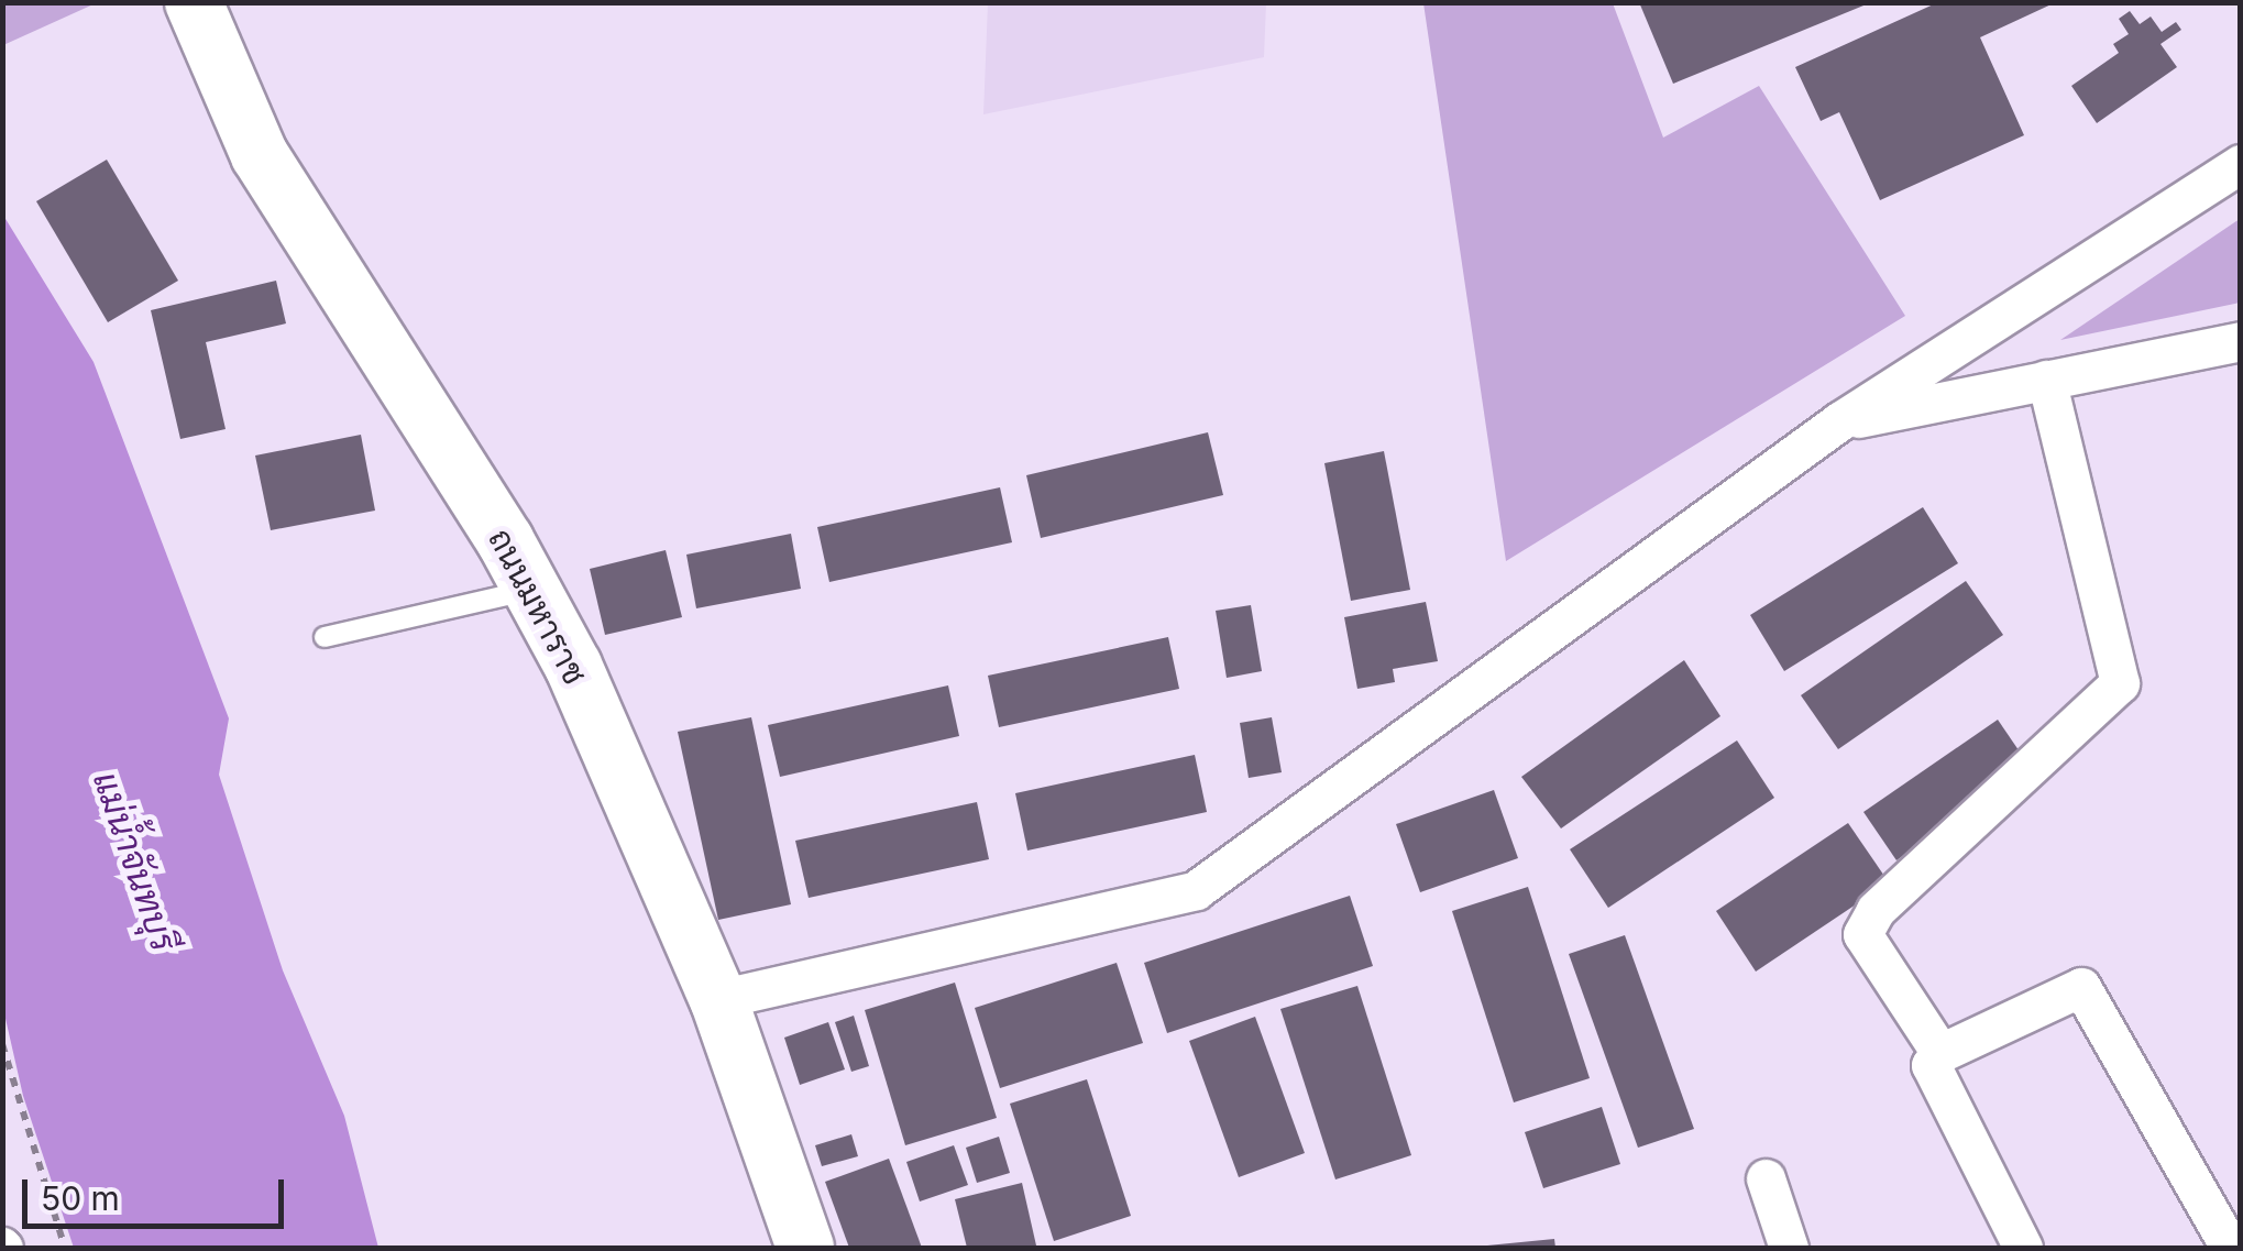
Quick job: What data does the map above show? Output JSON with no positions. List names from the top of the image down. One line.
{"streets":{"street":["ถนนมหาราช"]},"water":["แม่น้ำจันทบุรี"],"scale_bar":"50 m"}
